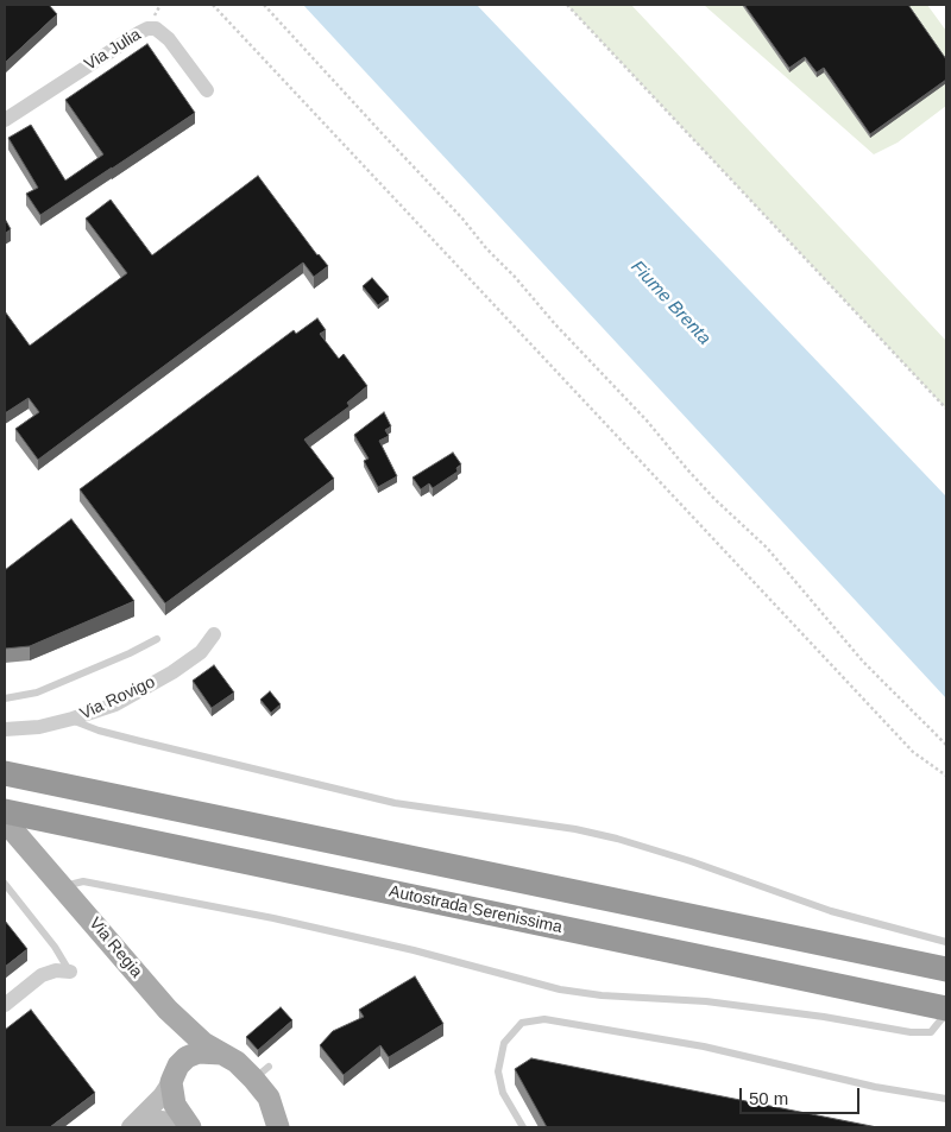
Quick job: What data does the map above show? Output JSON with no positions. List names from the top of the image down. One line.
{"streets":{"highway":["Autostrada Serenissima"],"main road":["Via Regia"],"street":["Via Julia","Via Rovigo"]},"crossings":[["Autostrada Serenissima","Via Regia"]],"water":["Fiume Brenta"],"scale_bar":"50 m"}
